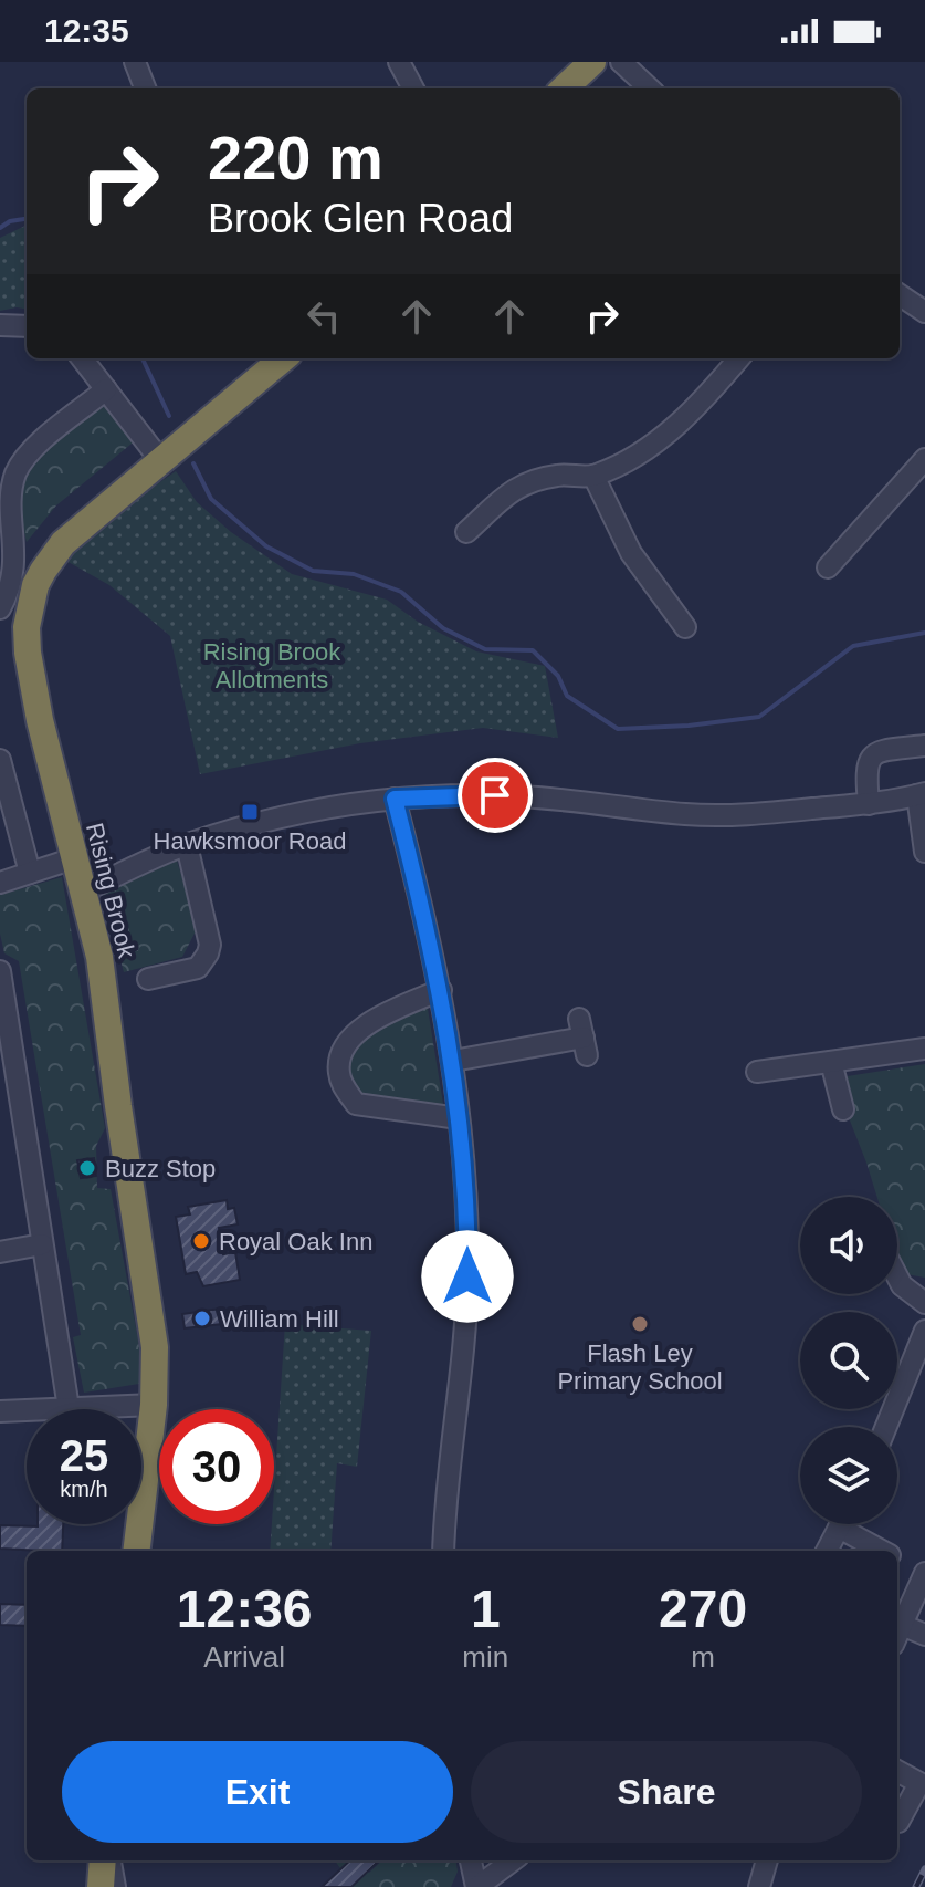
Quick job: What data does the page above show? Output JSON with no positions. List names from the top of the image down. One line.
{"streets":{"highway":["Rising Brook"]},"parks":["Rising Brook Allotments"],"places":{"transit":["Hawksmoor Road"],"other":["Buzz Stop","Royal Oak Inn","William Hill","Flash Ley Primary School"]},"page":{"status":"12:35","turn":["220 m","Brook Glen Road"],"speed":"25 km/h","limit":"30","eta":["12:36","Arrival","1","min","270","m"],"buttons":["Exit","Share"]}}
